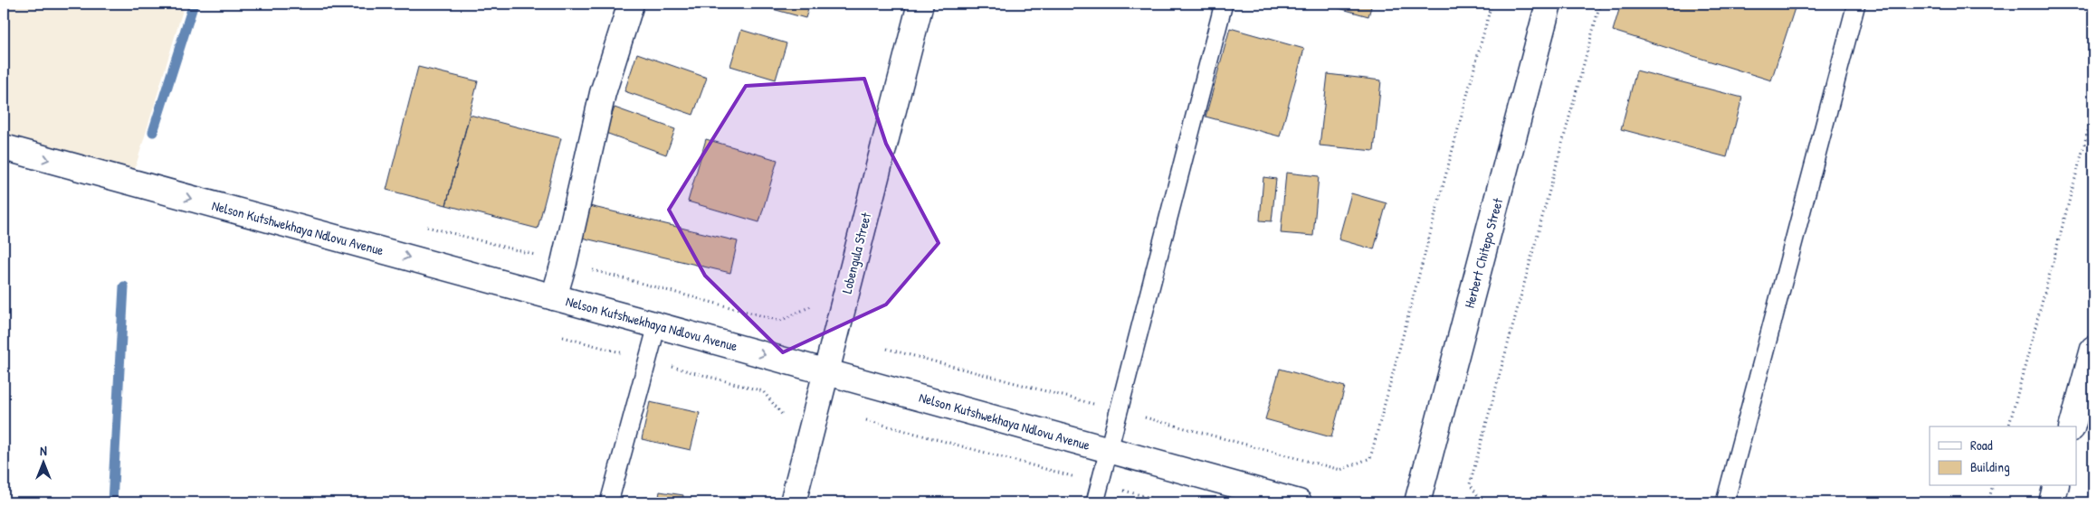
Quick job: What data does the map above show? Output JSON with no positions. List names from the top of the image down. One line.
{"streets":{"street":["Nelson Kutshwekhaya Ndlovu Avenue","Lobengula Street","Herbert Chitepo Street"]},"crossings":[["Nelson Kutshwekhaya Ndlovu Avenue","Lobengula Street"]],"one_way":["Nelson Kutshwekhaya Ndlovu Avenue"],"legend":["Road","Building"],"north":"top"}
